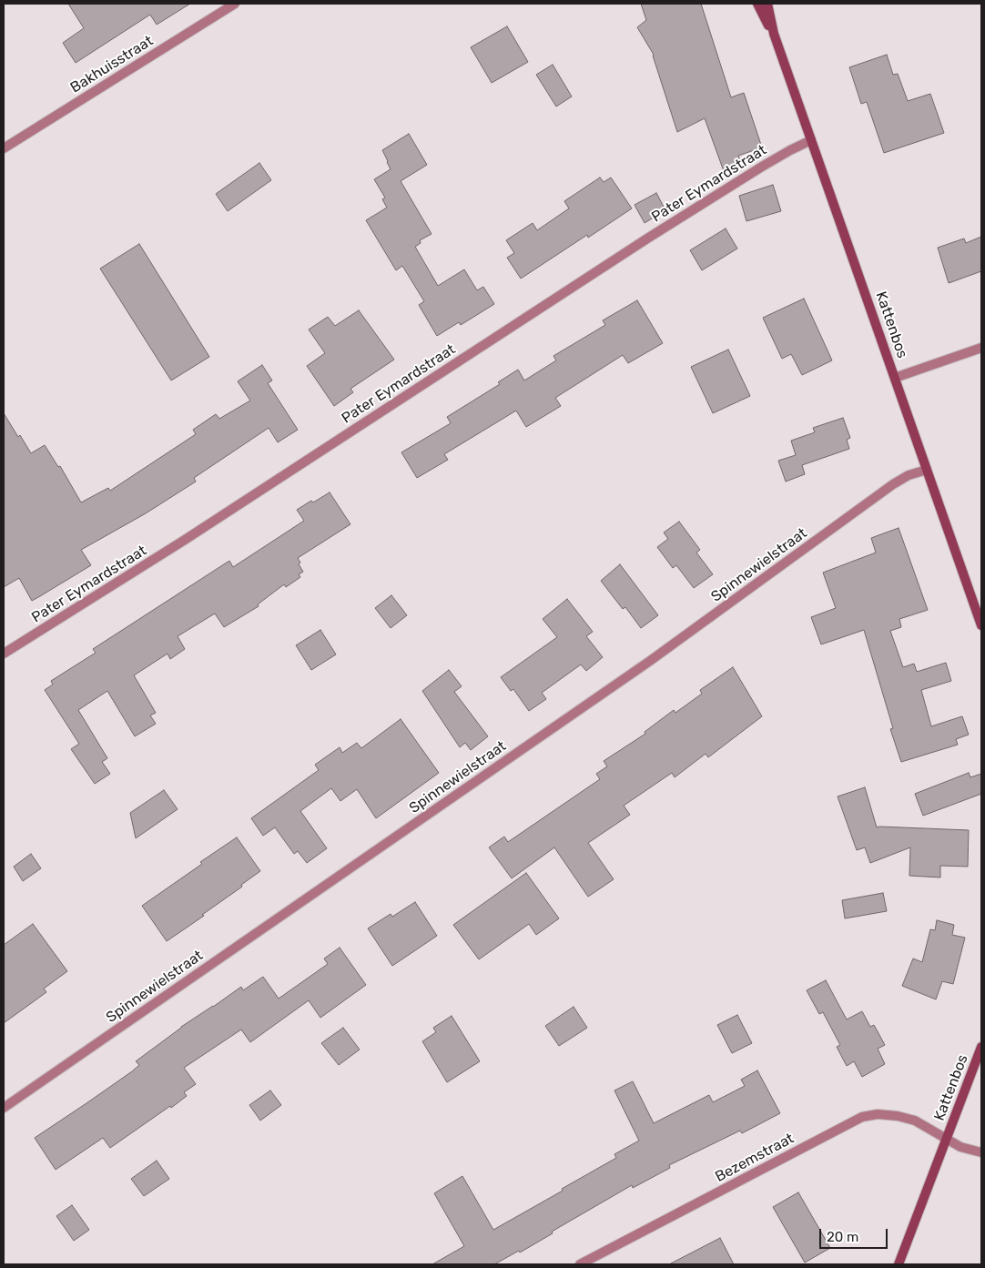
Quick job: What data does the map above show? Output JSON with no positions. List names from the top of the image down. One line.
{"streets":{"main road":["Kattenbos"],"street":["Bakhuisstraat","Pater Eymardstraat","Spinnewielstraat","Bezemstraat"]},"crossings":[["Pater Eymardstraat","Kattenbos"],["Kattenbos","Spinnewielstraat"],["Kattenbos","Bezemstraat"]],"scale_bar":"20 m"}
